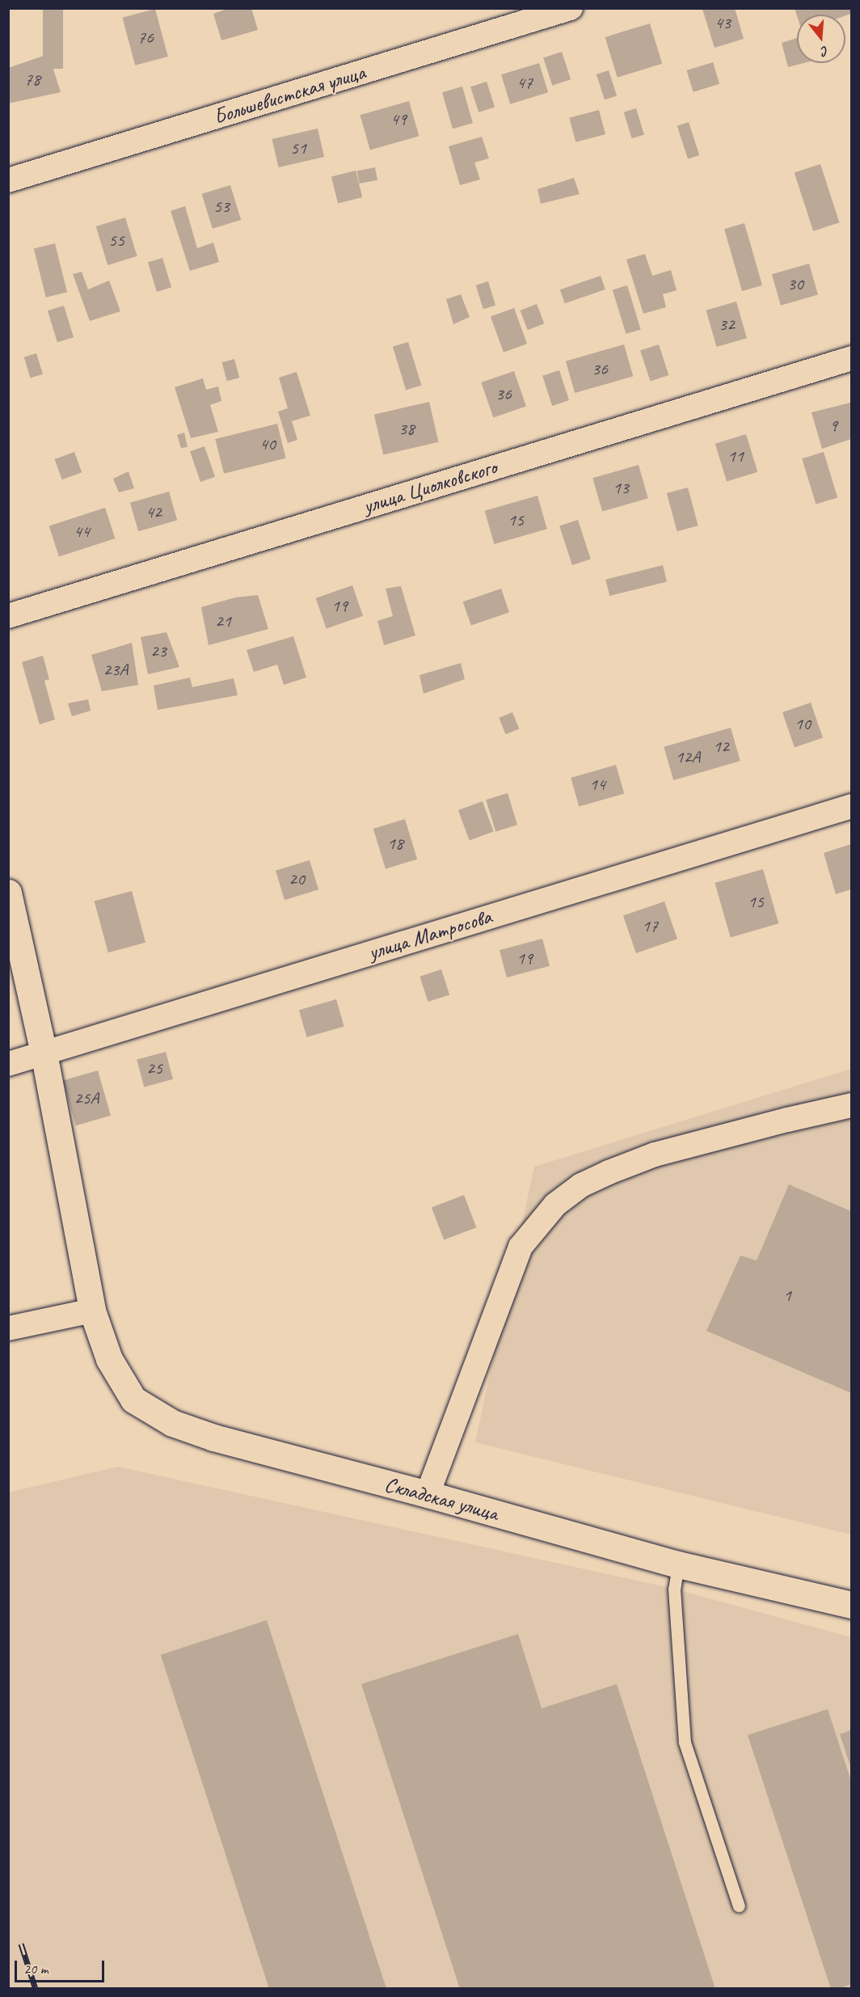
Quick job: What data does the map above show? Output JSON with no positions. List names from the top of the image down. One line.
{"streets":{"street":["Большевистская улица","улица Циолковского","улица Матросова","Складская улица"]},"crossings":[["улица Матросова","Складская улица"]],"house_numbers":["43","76","78","47","49","51","53","55","30","32","36","36","9","38","40","11","13","42","15","44","19","21","23","23А","10","12","12А","14","18","20","15","17","19","25","25А","1"],"scale_bar":"20 m","north":"bottom"}
